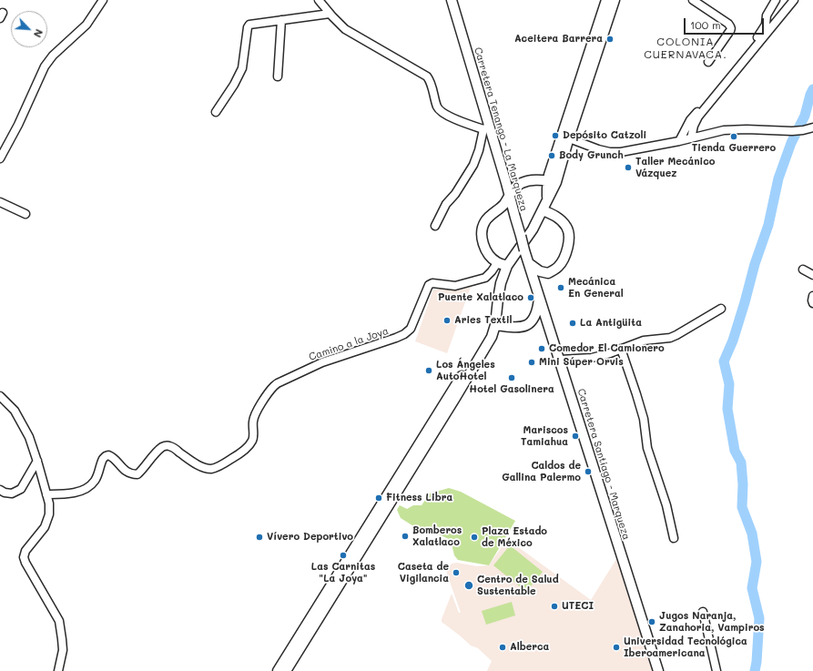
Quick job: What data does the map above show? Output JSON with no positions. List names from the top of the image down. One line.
{"streets":{"main road":["Carretera Tenango - La Marqueza","Carretera Santiago - Marqueza"],"street":["Camino a la Joya"]},"crossings":[["Carretera Tenango - La Marqueza","Carretera Santiago - Marqueza"]],"districts":["COLONIA CUERNAVACA."],"places":["Aceitera Barrera","Depósito Catzoli","Tienda Guerrero","Body Grunch","Taller Mecánico Vázquez","Mecánica En General","Puente Xalatlaco","Aries Textil","La Antigüita","Comedor El Camionero","Mini Súper Orvis","Los Ángeles AutoHotel","Hotel Gasolinera","Mariscos Tamiahua","Caldos de Gallina Palermo","Fitness Libra","Bomberos Xalatlaco","Vívero Deportivo","Plaza Estado de México","Las Carnitas \"La Joya\"","Caseta de Vigilancia","Centro de Salud Sustentable","UTECI","Jugos Naranja, Zanahoria, Vampiros","Alberca","Universidad Tecnológica Iberoamericana"],"scale_bar":"100 m","north":"bottom right"}
